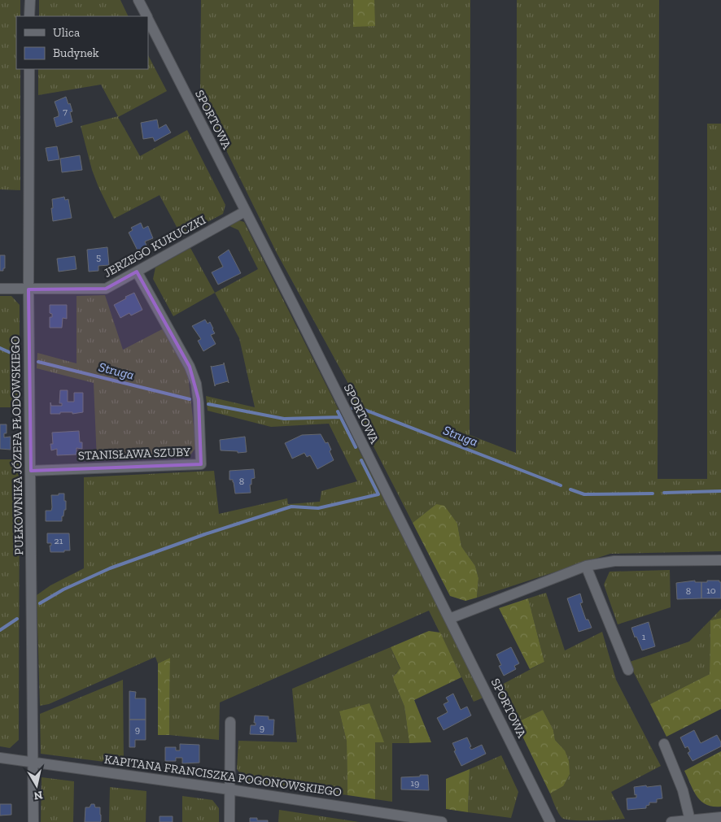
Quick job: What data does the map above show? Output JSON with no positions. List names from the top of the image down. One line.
{"streets":{"street":["SPORTOWA","JERZEGO KUKUCZKI","PUŁKOWNIKA JÓZEFA PŁODOWSKIEGO","STANISŁAWA SZUBY","KAPITANA FRANCISZKA POGONOWSKIEGO"]},"crossings":[["SPORTOWA","JERZEGO KUKUCZKI"],["JERZEGO KUKUCZKI","PUŁKOWNIKA JÓZEFA PŁODOWSKIEGO"],["JERZEGO KUKUCZKI","STANISŁAWA SZUBY"],["PUŁKOWNIKA JÓZEFA PŁODOWSKIEGO","STANISŁAWA SZUBY"],["PUŁKOWNIKA JÓZEFA PŁODOWSKIEGO","KAPITANA FRANCISZKA POGONOWSKIEGO"]],"water":["Struga"],"house_numbers":["7","5","8","21","10","8","1","9","9","19"],"legend":["Ulica","Budynek"],"north":"bottom"}
